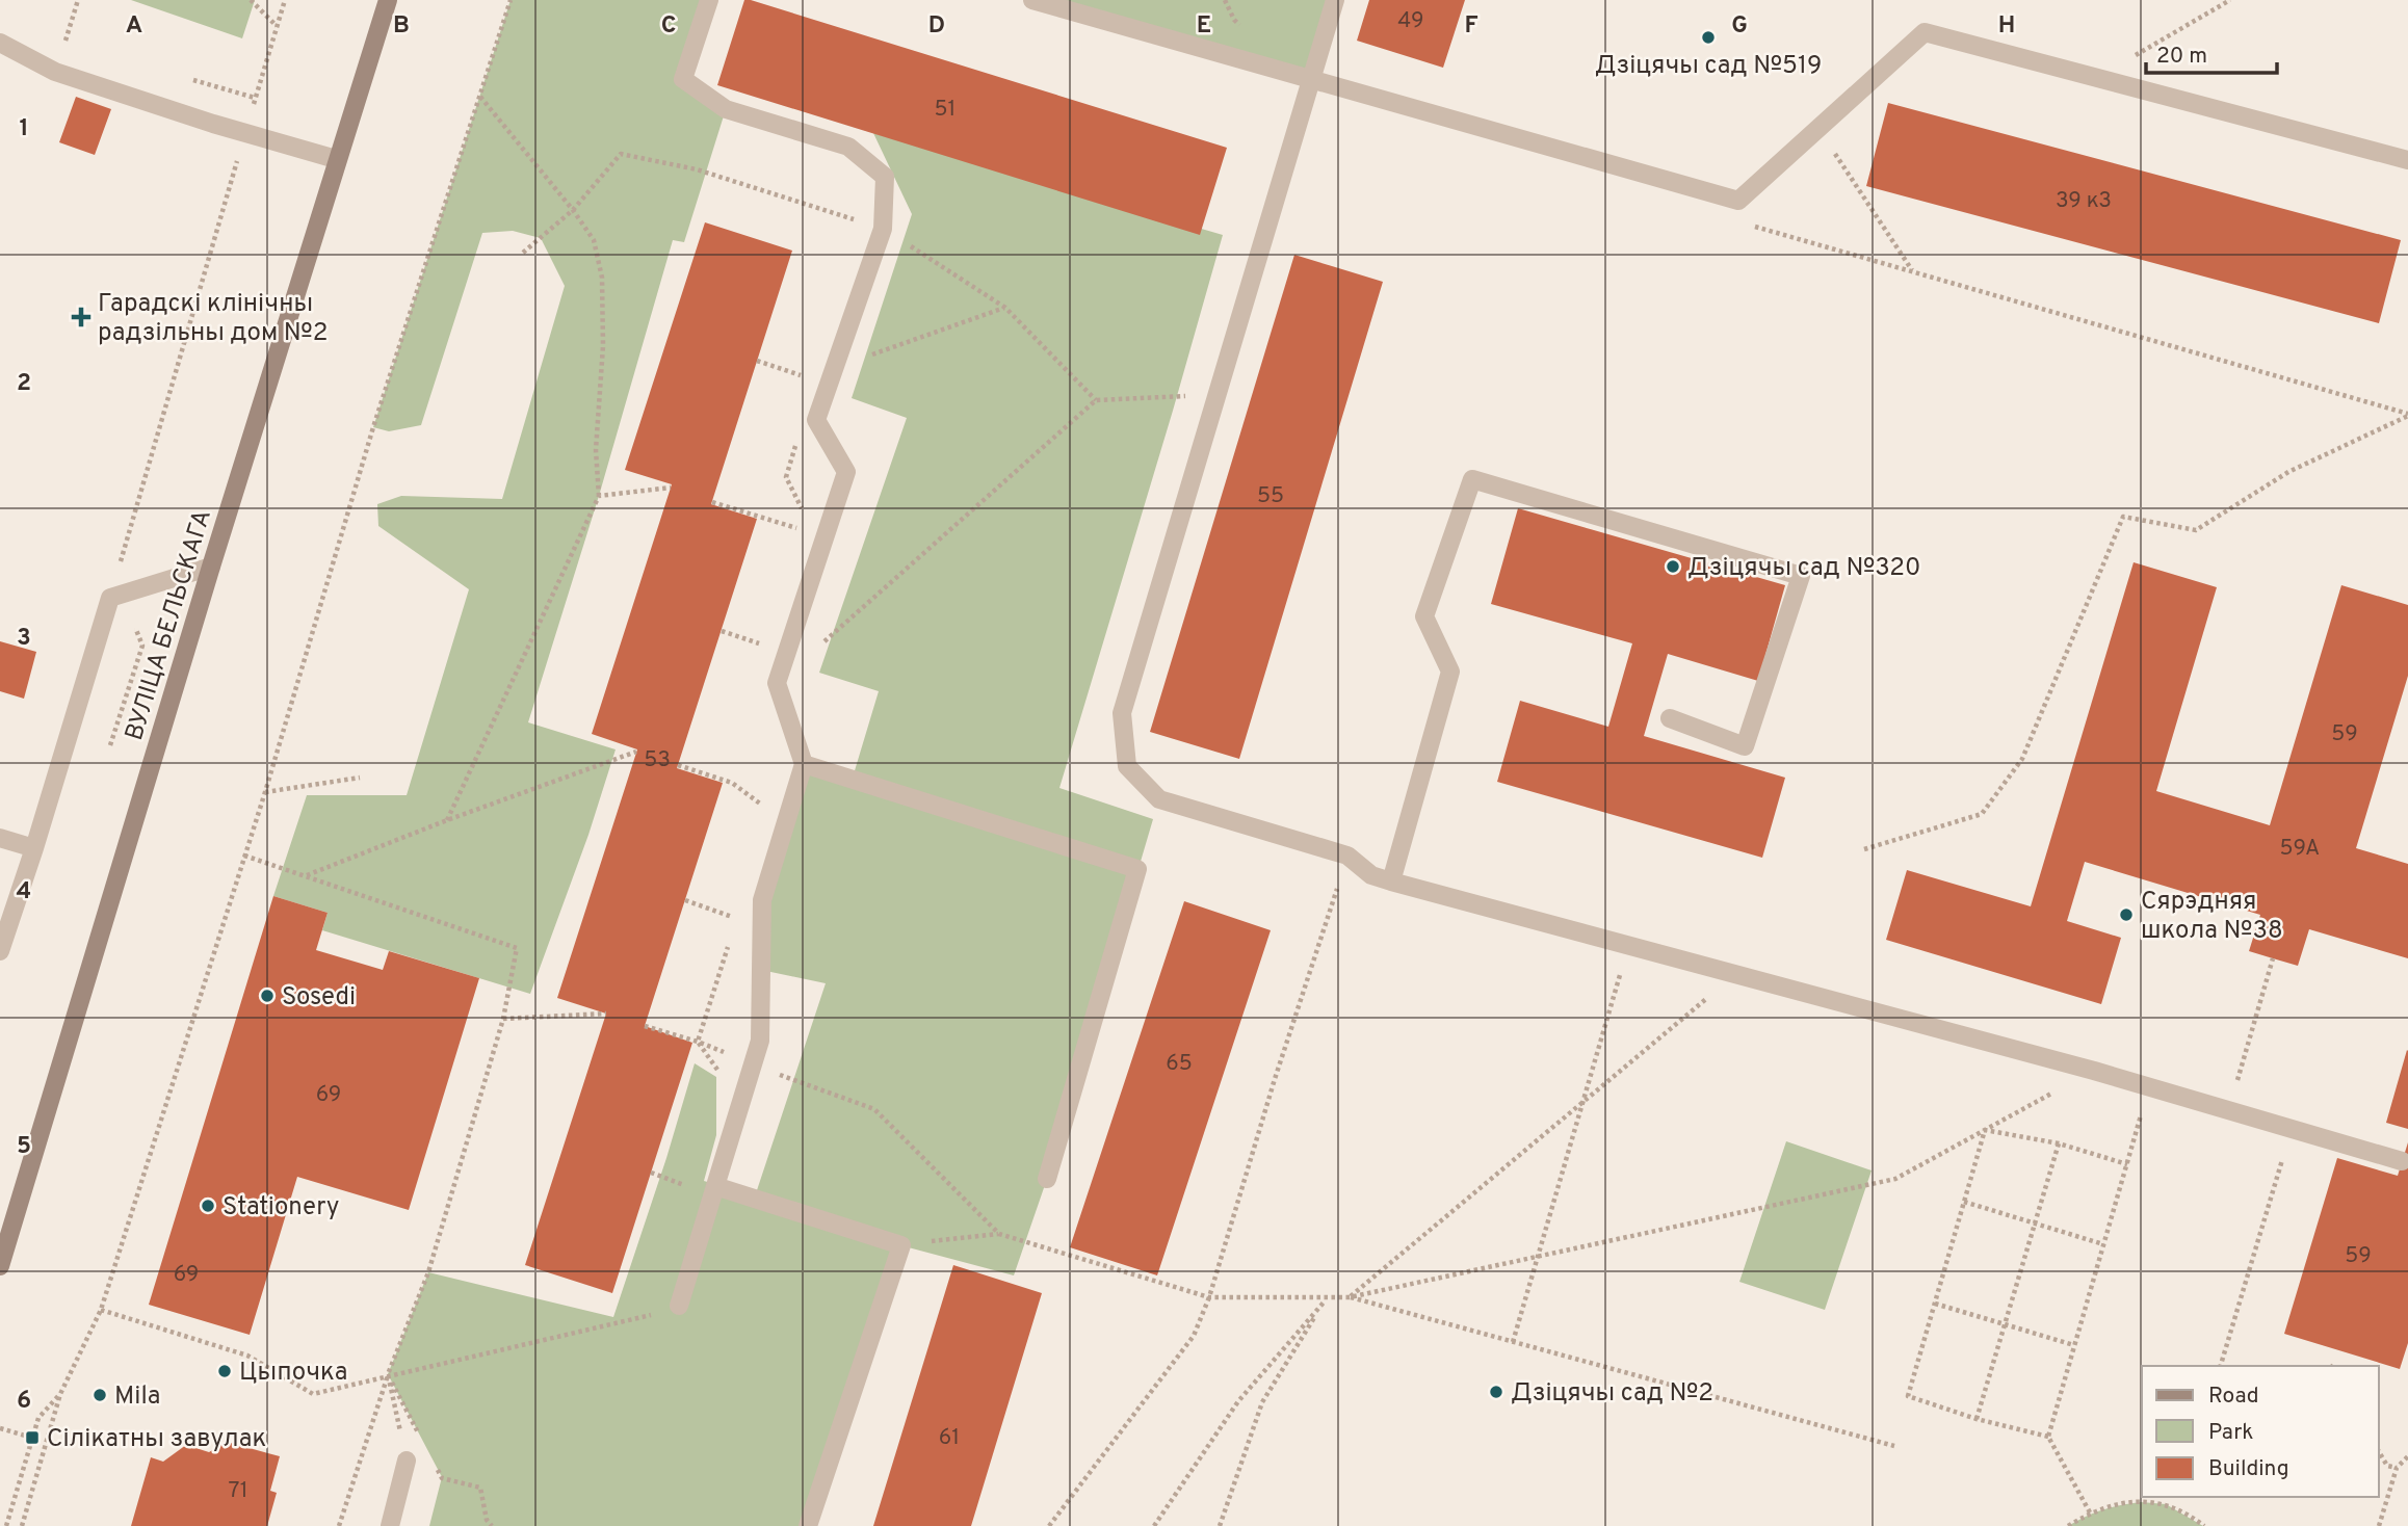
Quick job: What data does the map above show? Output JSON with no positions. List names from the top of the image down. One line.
{"streets":{"main road":["ВУЛІЦА БЕЛЬСКАГА"]},"places":{"other":["Дзіцячы сад №519","Дзіцячы сад №320","Сярэдняя школа №38","Sosedi","Stationery","Цыпочка","Дзіцячы сад №2","Mila"],"health":["Гарадскі клінічны радзільны дом №2"],"transit":["Сілікатны завулак"]},"house_numbers":["49","51","39 к3","55","59","53","59А","65","69","59","69","61","71"],"legend":["Road","Park","Building"],"scale_bar":"20 m","grid":{"columns":["A","B","C","D","E","F","G","H"],"rows":["1","2","3","4","5","6"]}}
